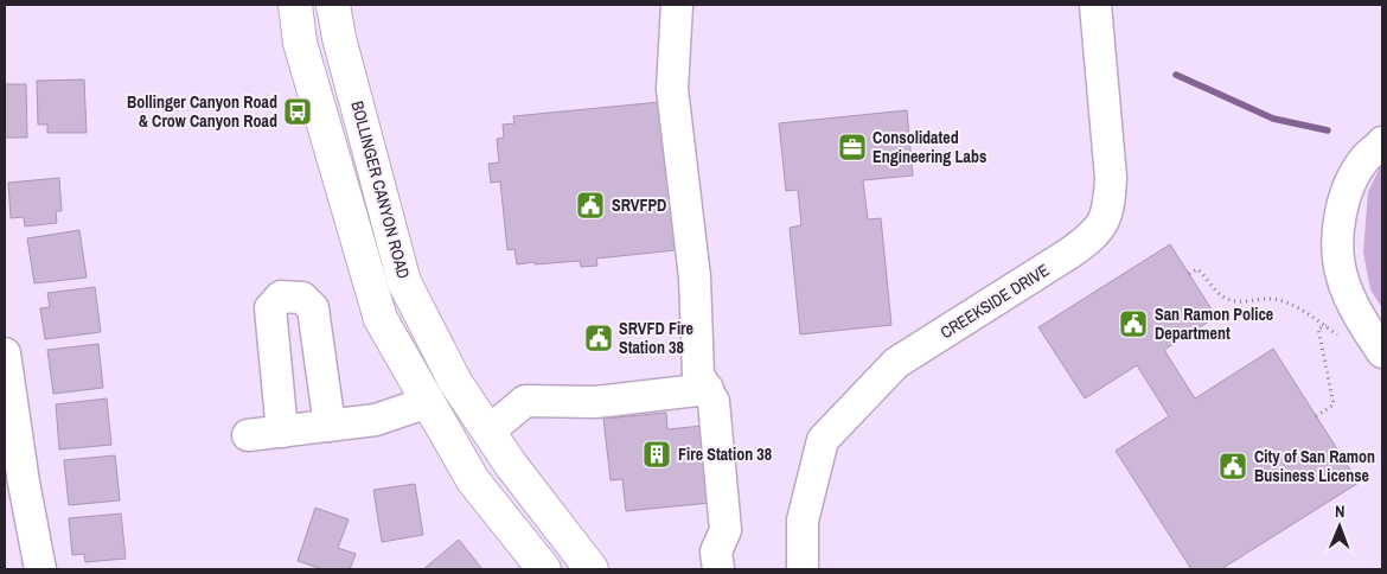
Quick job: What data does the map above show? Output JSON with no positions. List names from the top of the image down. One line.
{"streets":{"main road":["BOLLINGER CANYON ROAD"],"street":["CREEKSIDE DRIVE"]},"places":{"bus stop":["Bollinger Canyon Road & Crow Canyon Road"],"office":["Consolidated Engineering Labs"],"public building":["SRVFPD","San Ramon Police Department","SRVFD Fire Station 38","City of San Ramon Business License"],"building":["Fire Station 38"]},"north":"top"}
